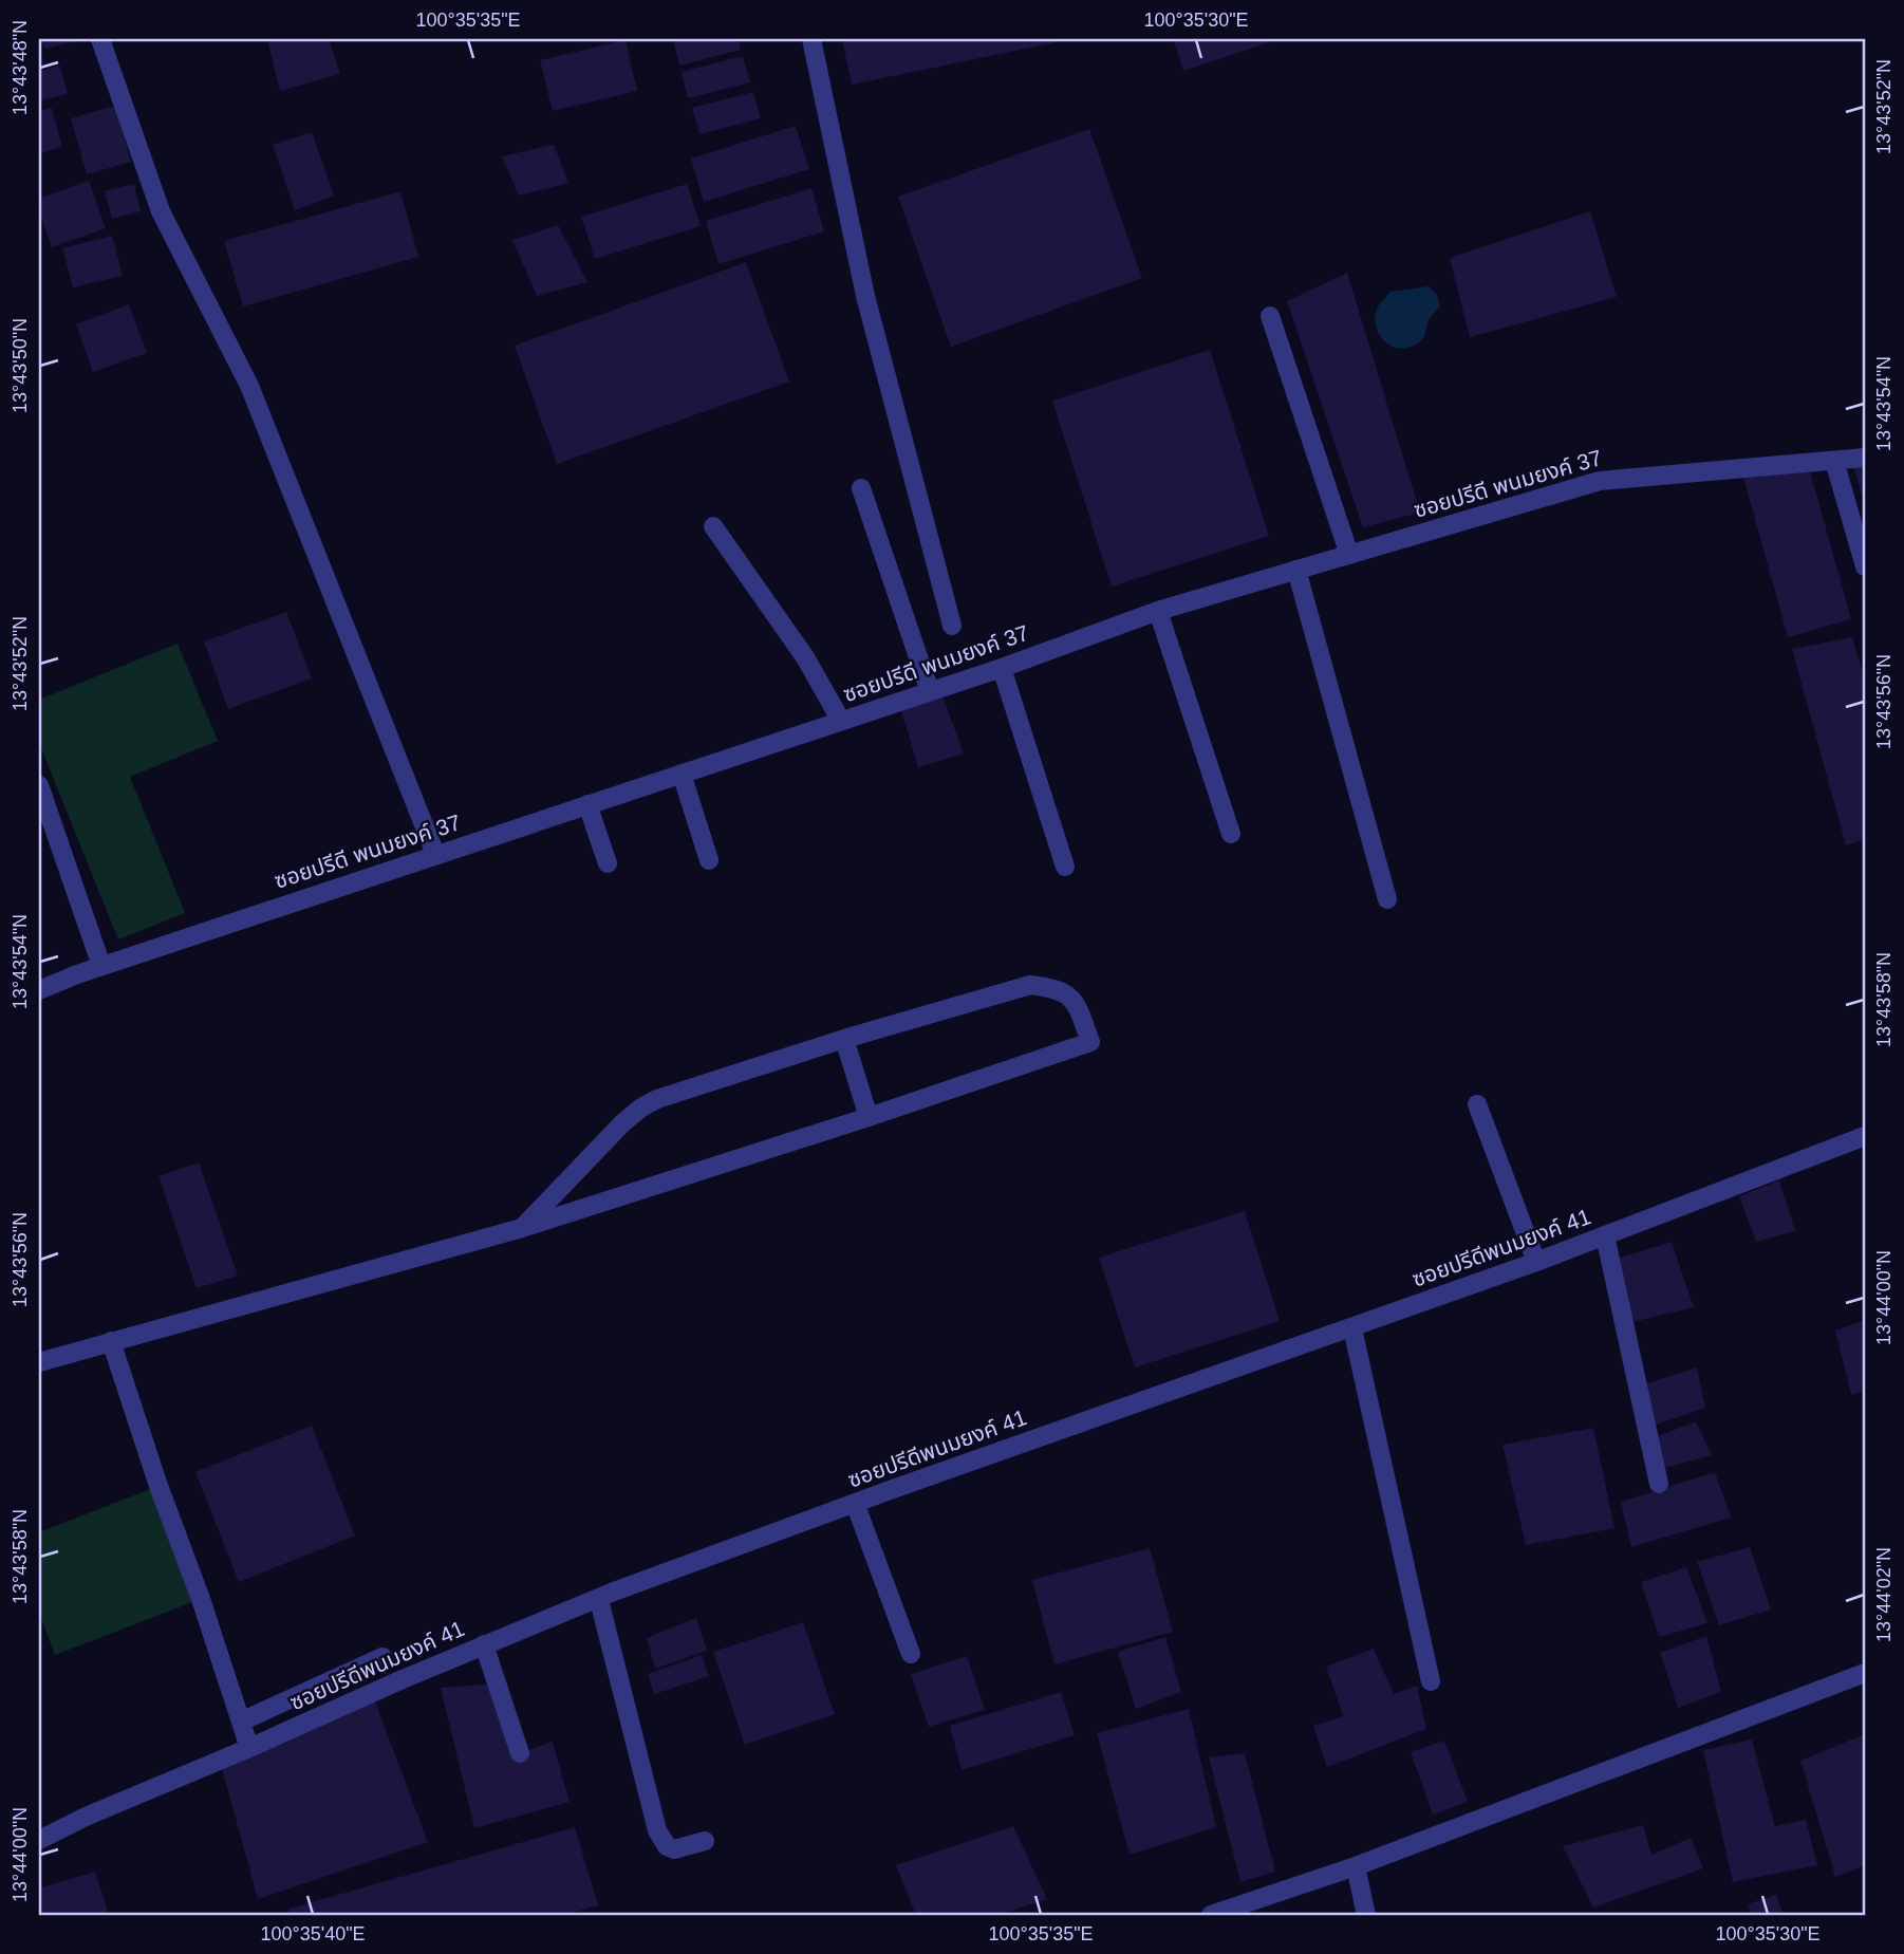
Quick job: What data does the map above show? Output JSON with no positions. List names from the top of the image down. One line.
{"streets":{"street":["ซอยปรีดี พนมยงค์ 37","ซอยปรีดีพนมยงค์ 41"]},"coordinates":["100°35'35\"E","100°35'30\"E","13°43'48\"N","13°43'52\"N","13°43'50\"N","13°43'54\"N","13°43'56\"N","13°43'58\"N","13°44'00\"N","13°44'02\"N","100°35'40\"E"]}
